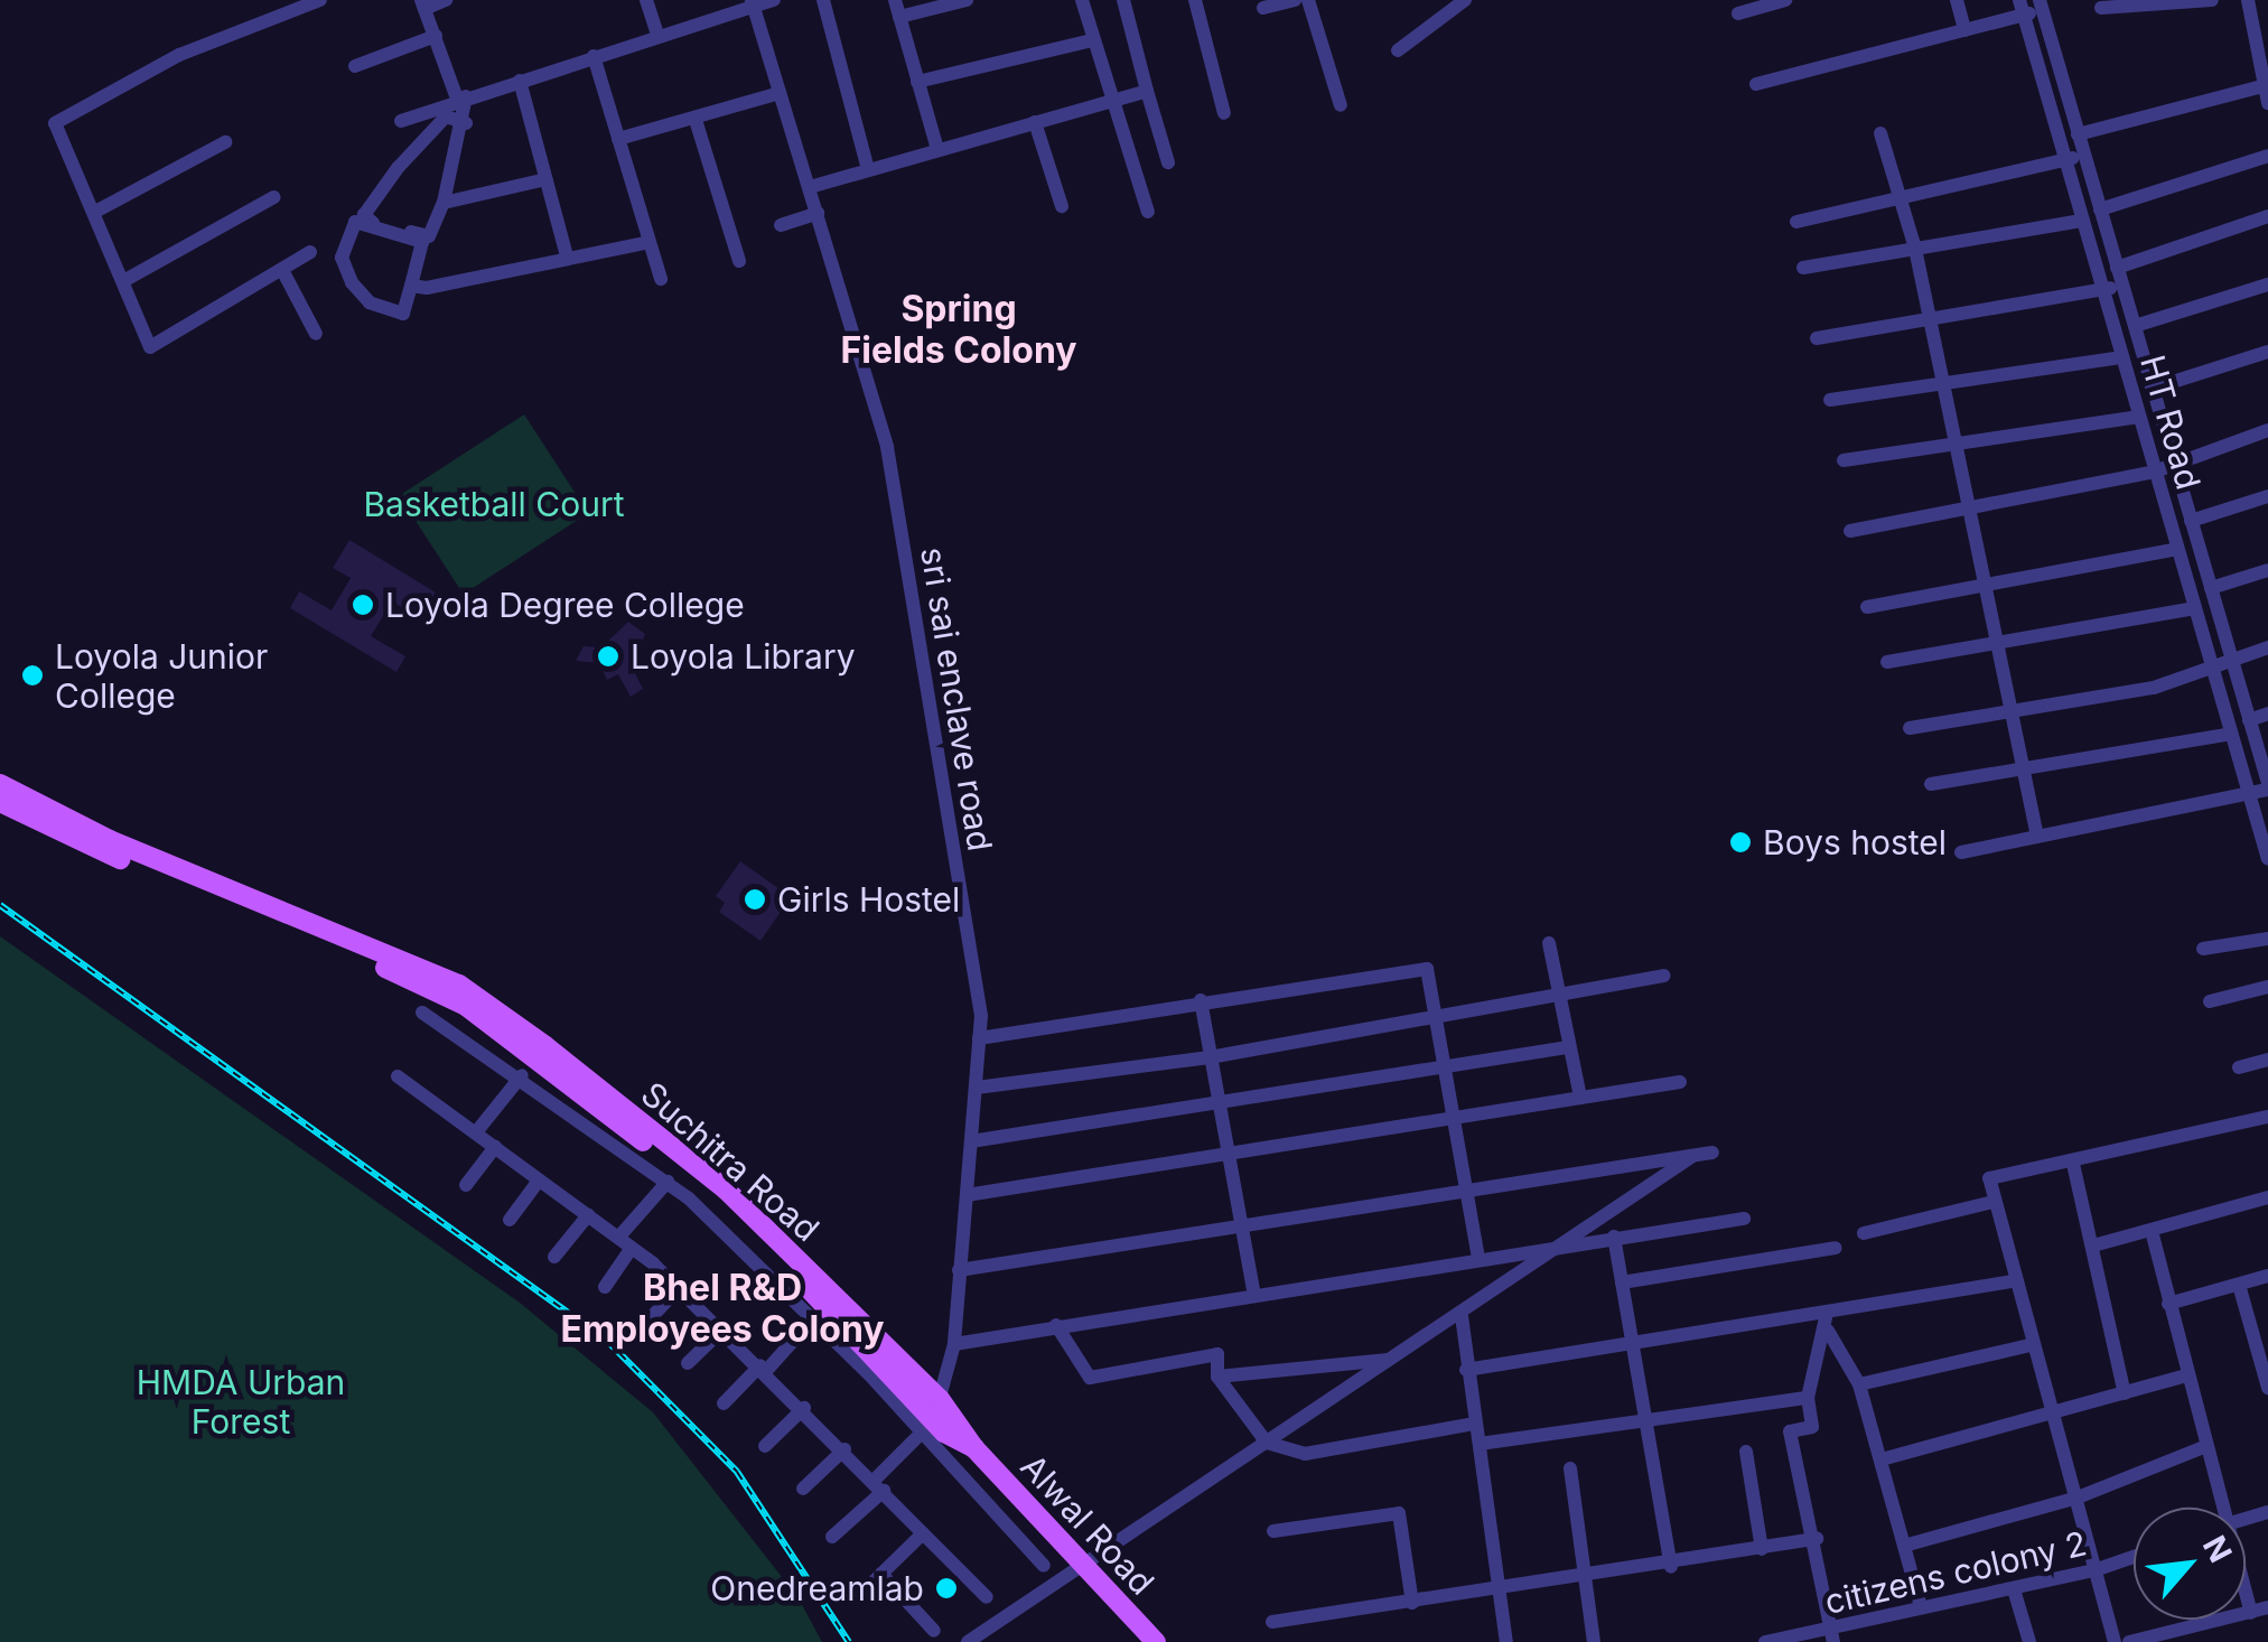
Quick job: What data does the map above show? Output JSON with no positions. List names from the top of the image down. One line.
{"streets":{"main road":["Suchitra Road","Alwal Road"],"street":["HT Road","sri sai enclave road","citizens colony 2"]},"crossings":[["sri sai enclave road","Suchitra Road"],["Suchitra Road","Alwal Road"]],"districts":["Spring Fields Colony","Bhel R&D Employees Colony"],"parks":["Basketball Court","HMDA Urban Forest"],"places":["Loyola Degree College","Loyola Library","Loyola Junior College","Boys hostel","Girls Hostel","Onedreamlab"],"north":"top right"}
